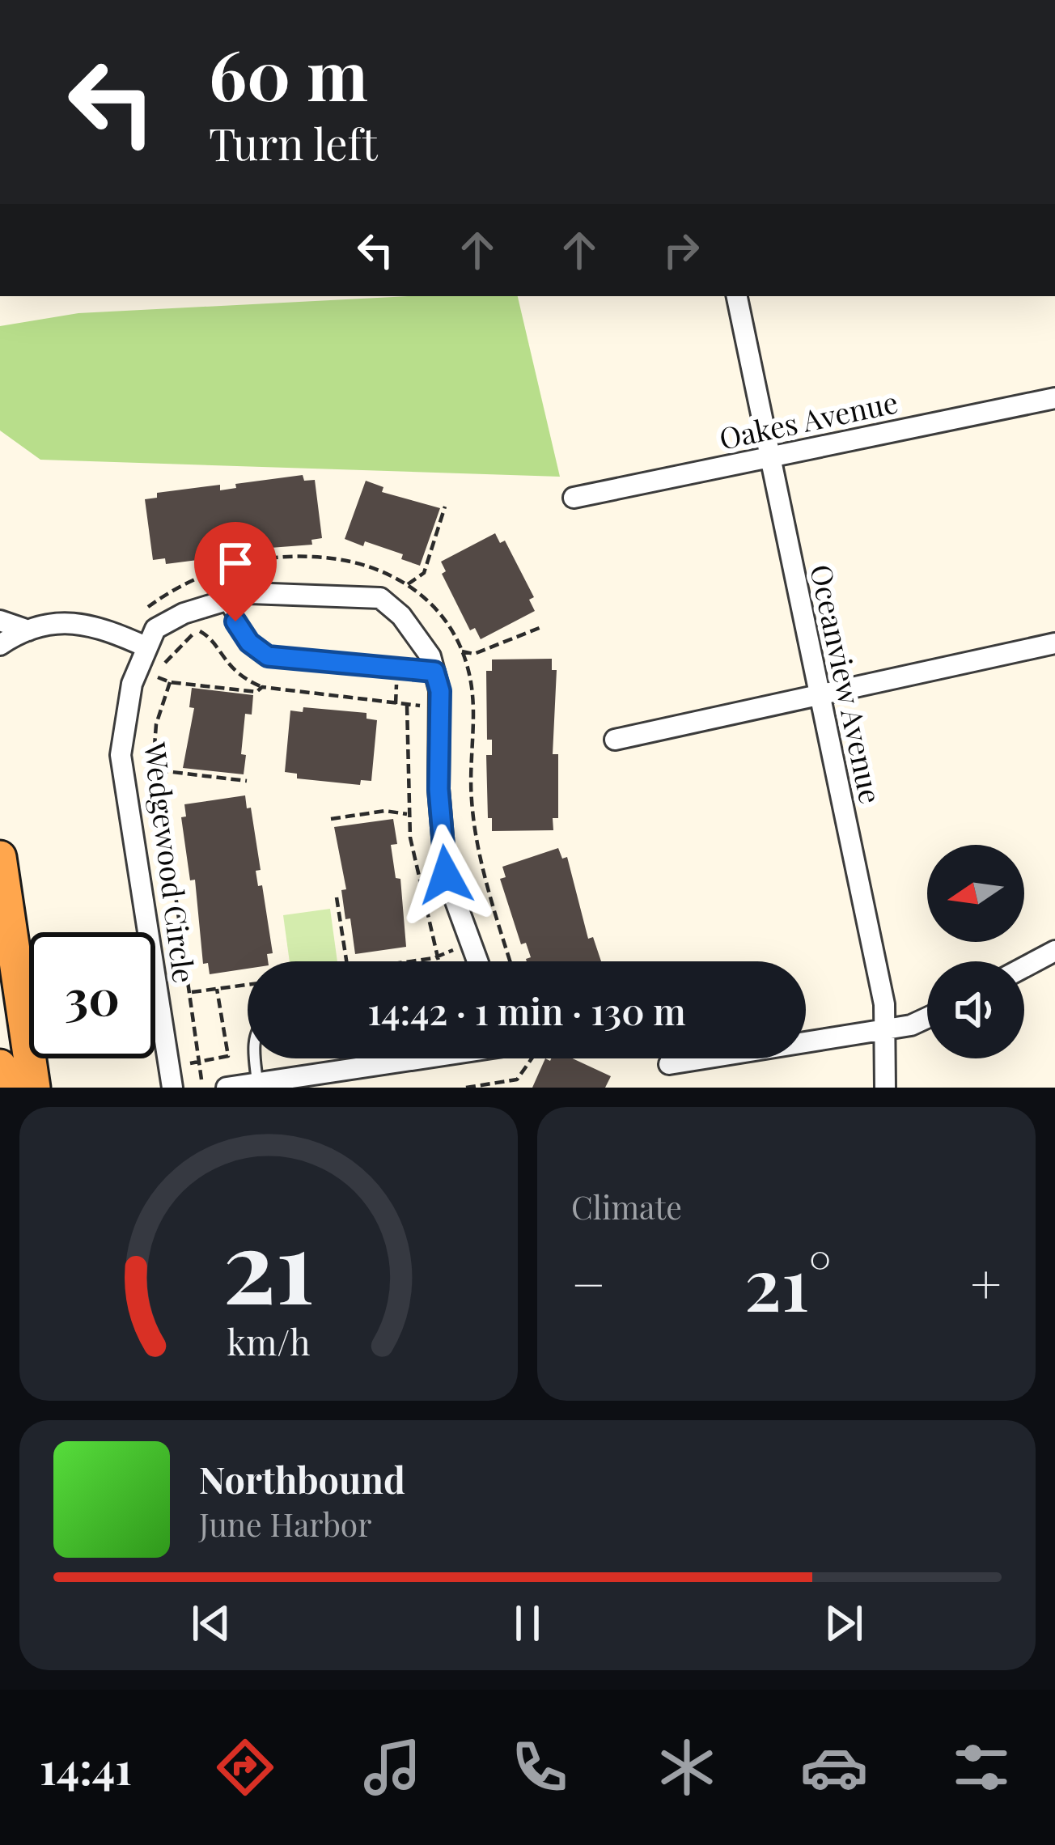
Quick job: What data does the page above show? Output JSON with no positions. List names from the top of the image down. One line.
{"streets":{"street":["Oakes Avenue","Oceanview Avenue","Wedgewood Circle"]},"crossings":[["Oakes Avenue","Oceanview Avenue"]],"north":"left","page":{"turn":["60 m","Turn left"],"limit":"30","trip":"14:42 · 1 min · 130 m","tile":"Climate","heat":["−","21°","+"],"song":["Northbound","June Harbor"],"tabs":"14:41","gauge":["21","km/h"]}}
